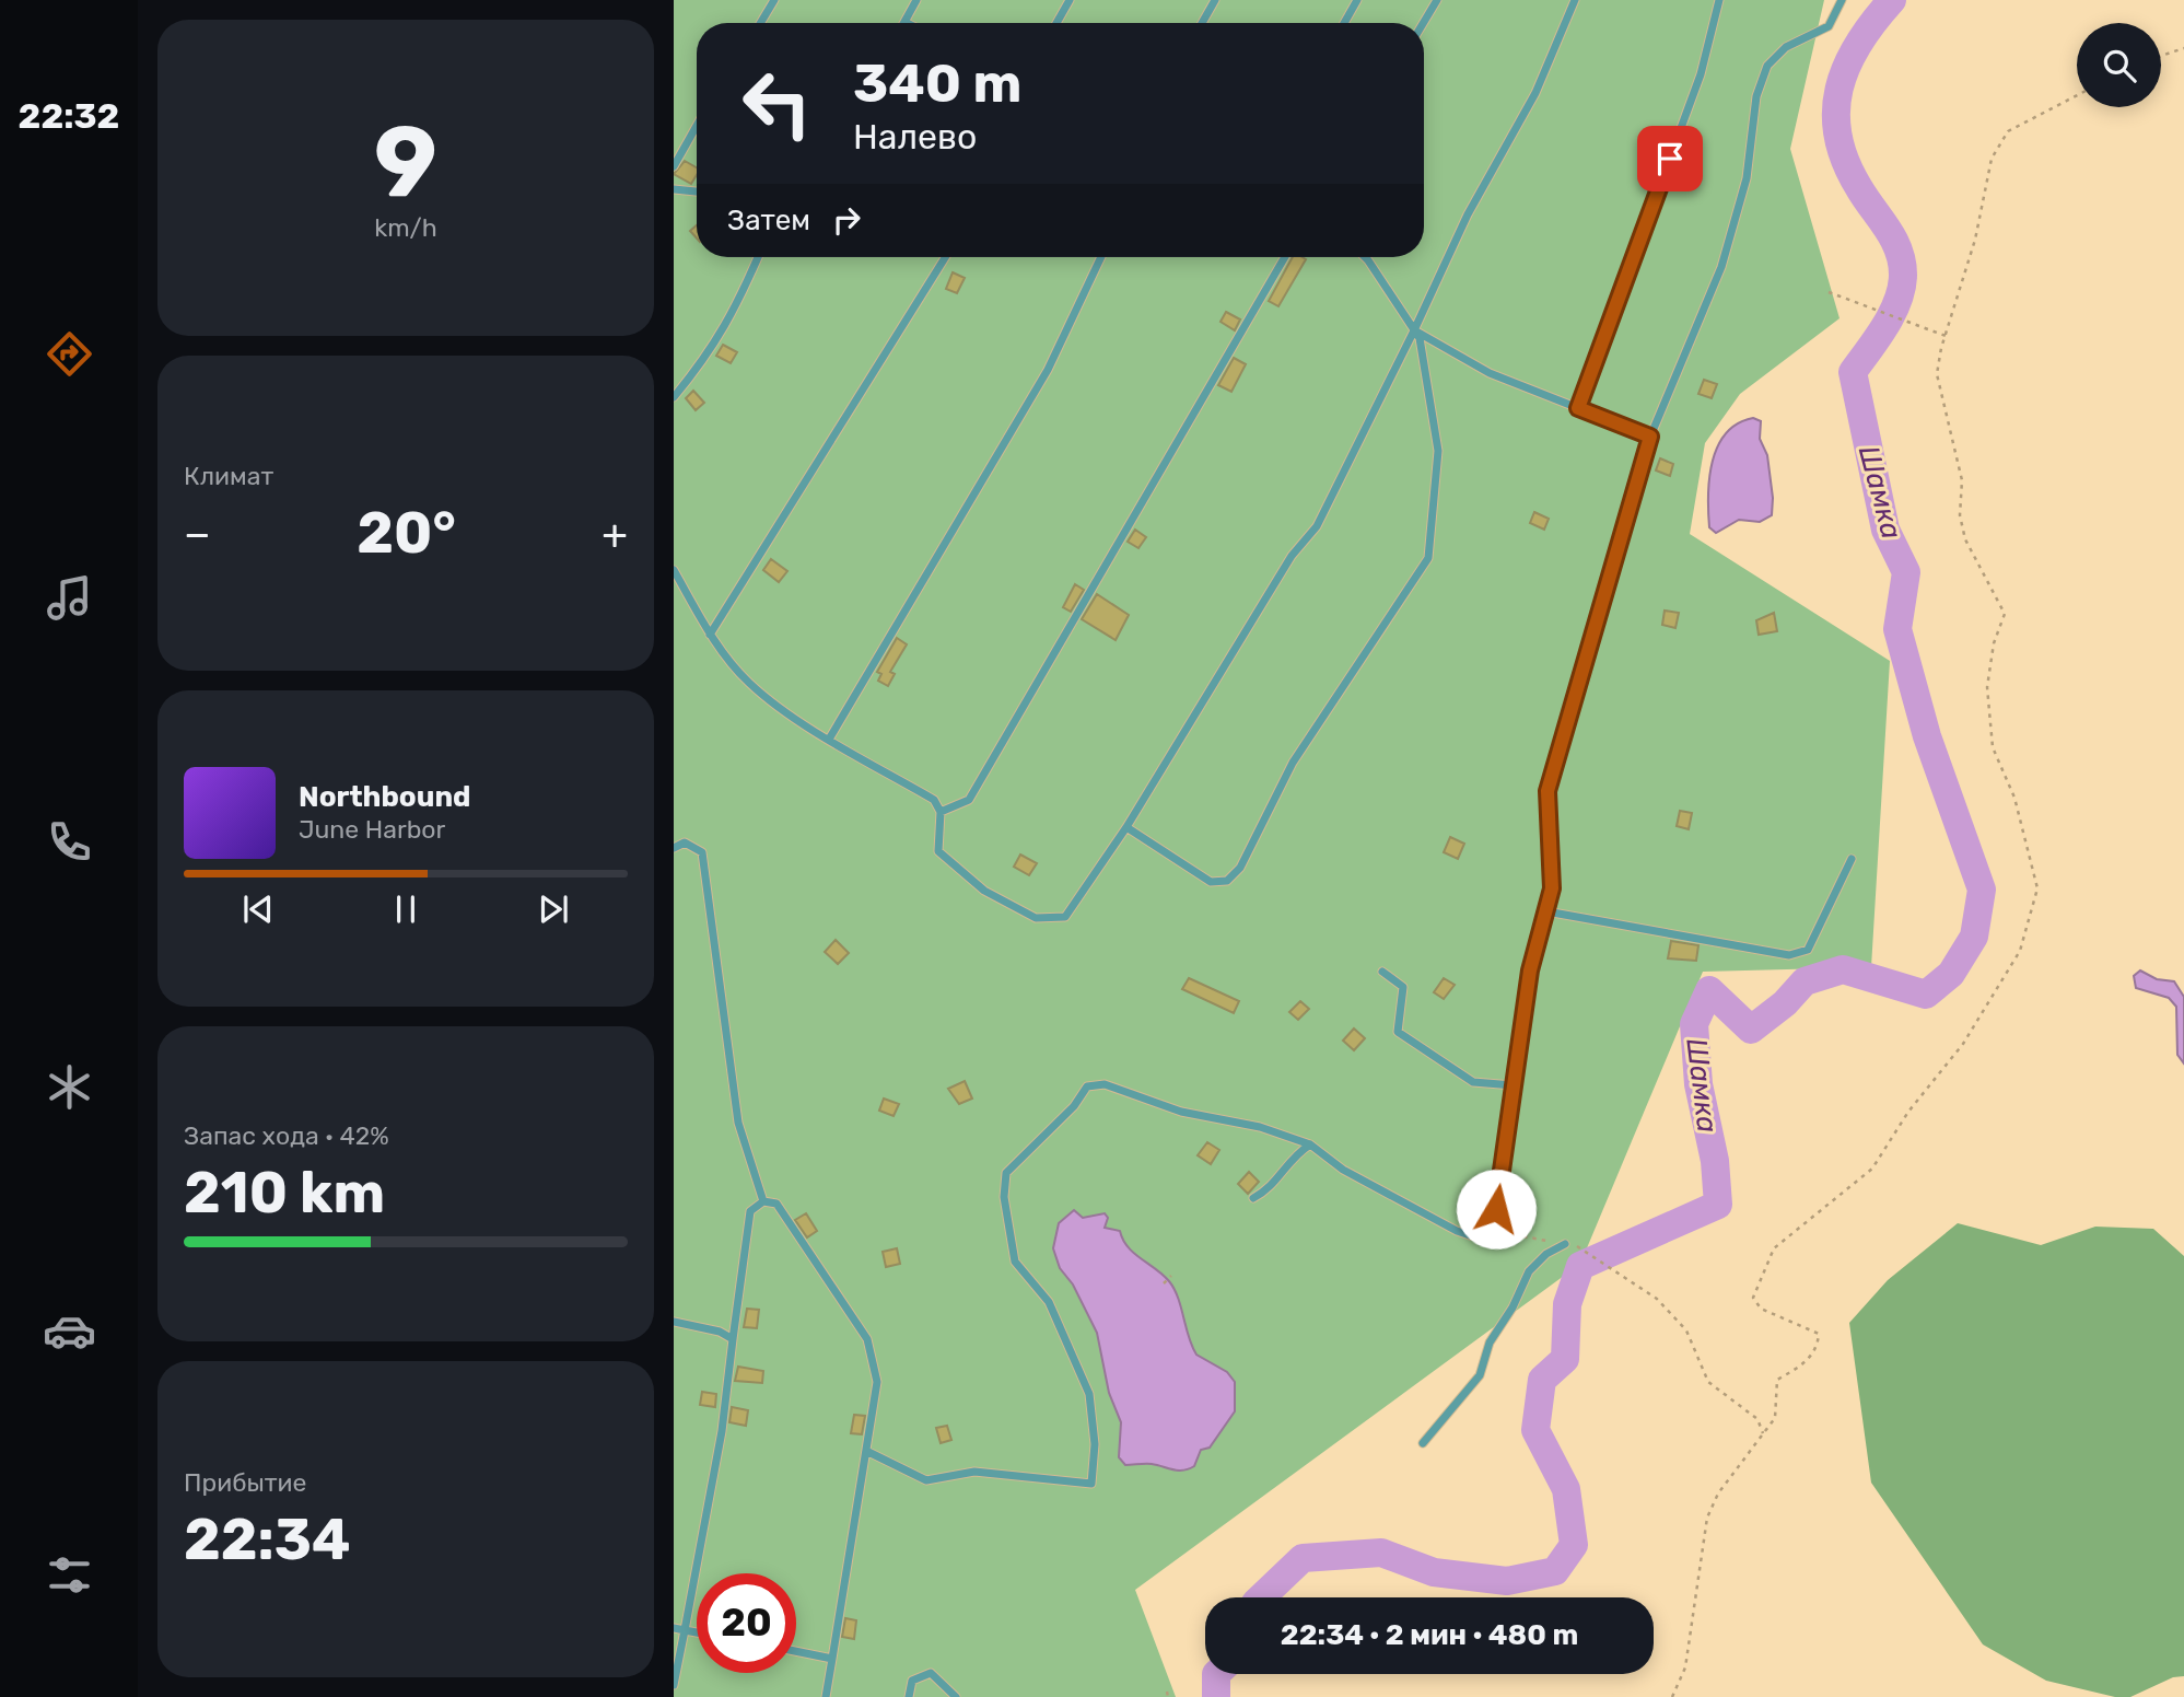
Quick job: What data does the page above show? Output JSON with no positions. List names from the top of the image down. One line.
{"water":["Шамка"],"page":{"tabs":"22:32","tile":[["9","km/h"],"Климат",["Запас хода · 42%","210 km"],["Прибытие","22:34"]],"turn":["340 m","Налево"],"then":"Затем","heat":["−","20°","+"],"song":["Northbound","June Harbor"],"limit":"20","trip":"22:34 · 2 мин · 480 m"}}
